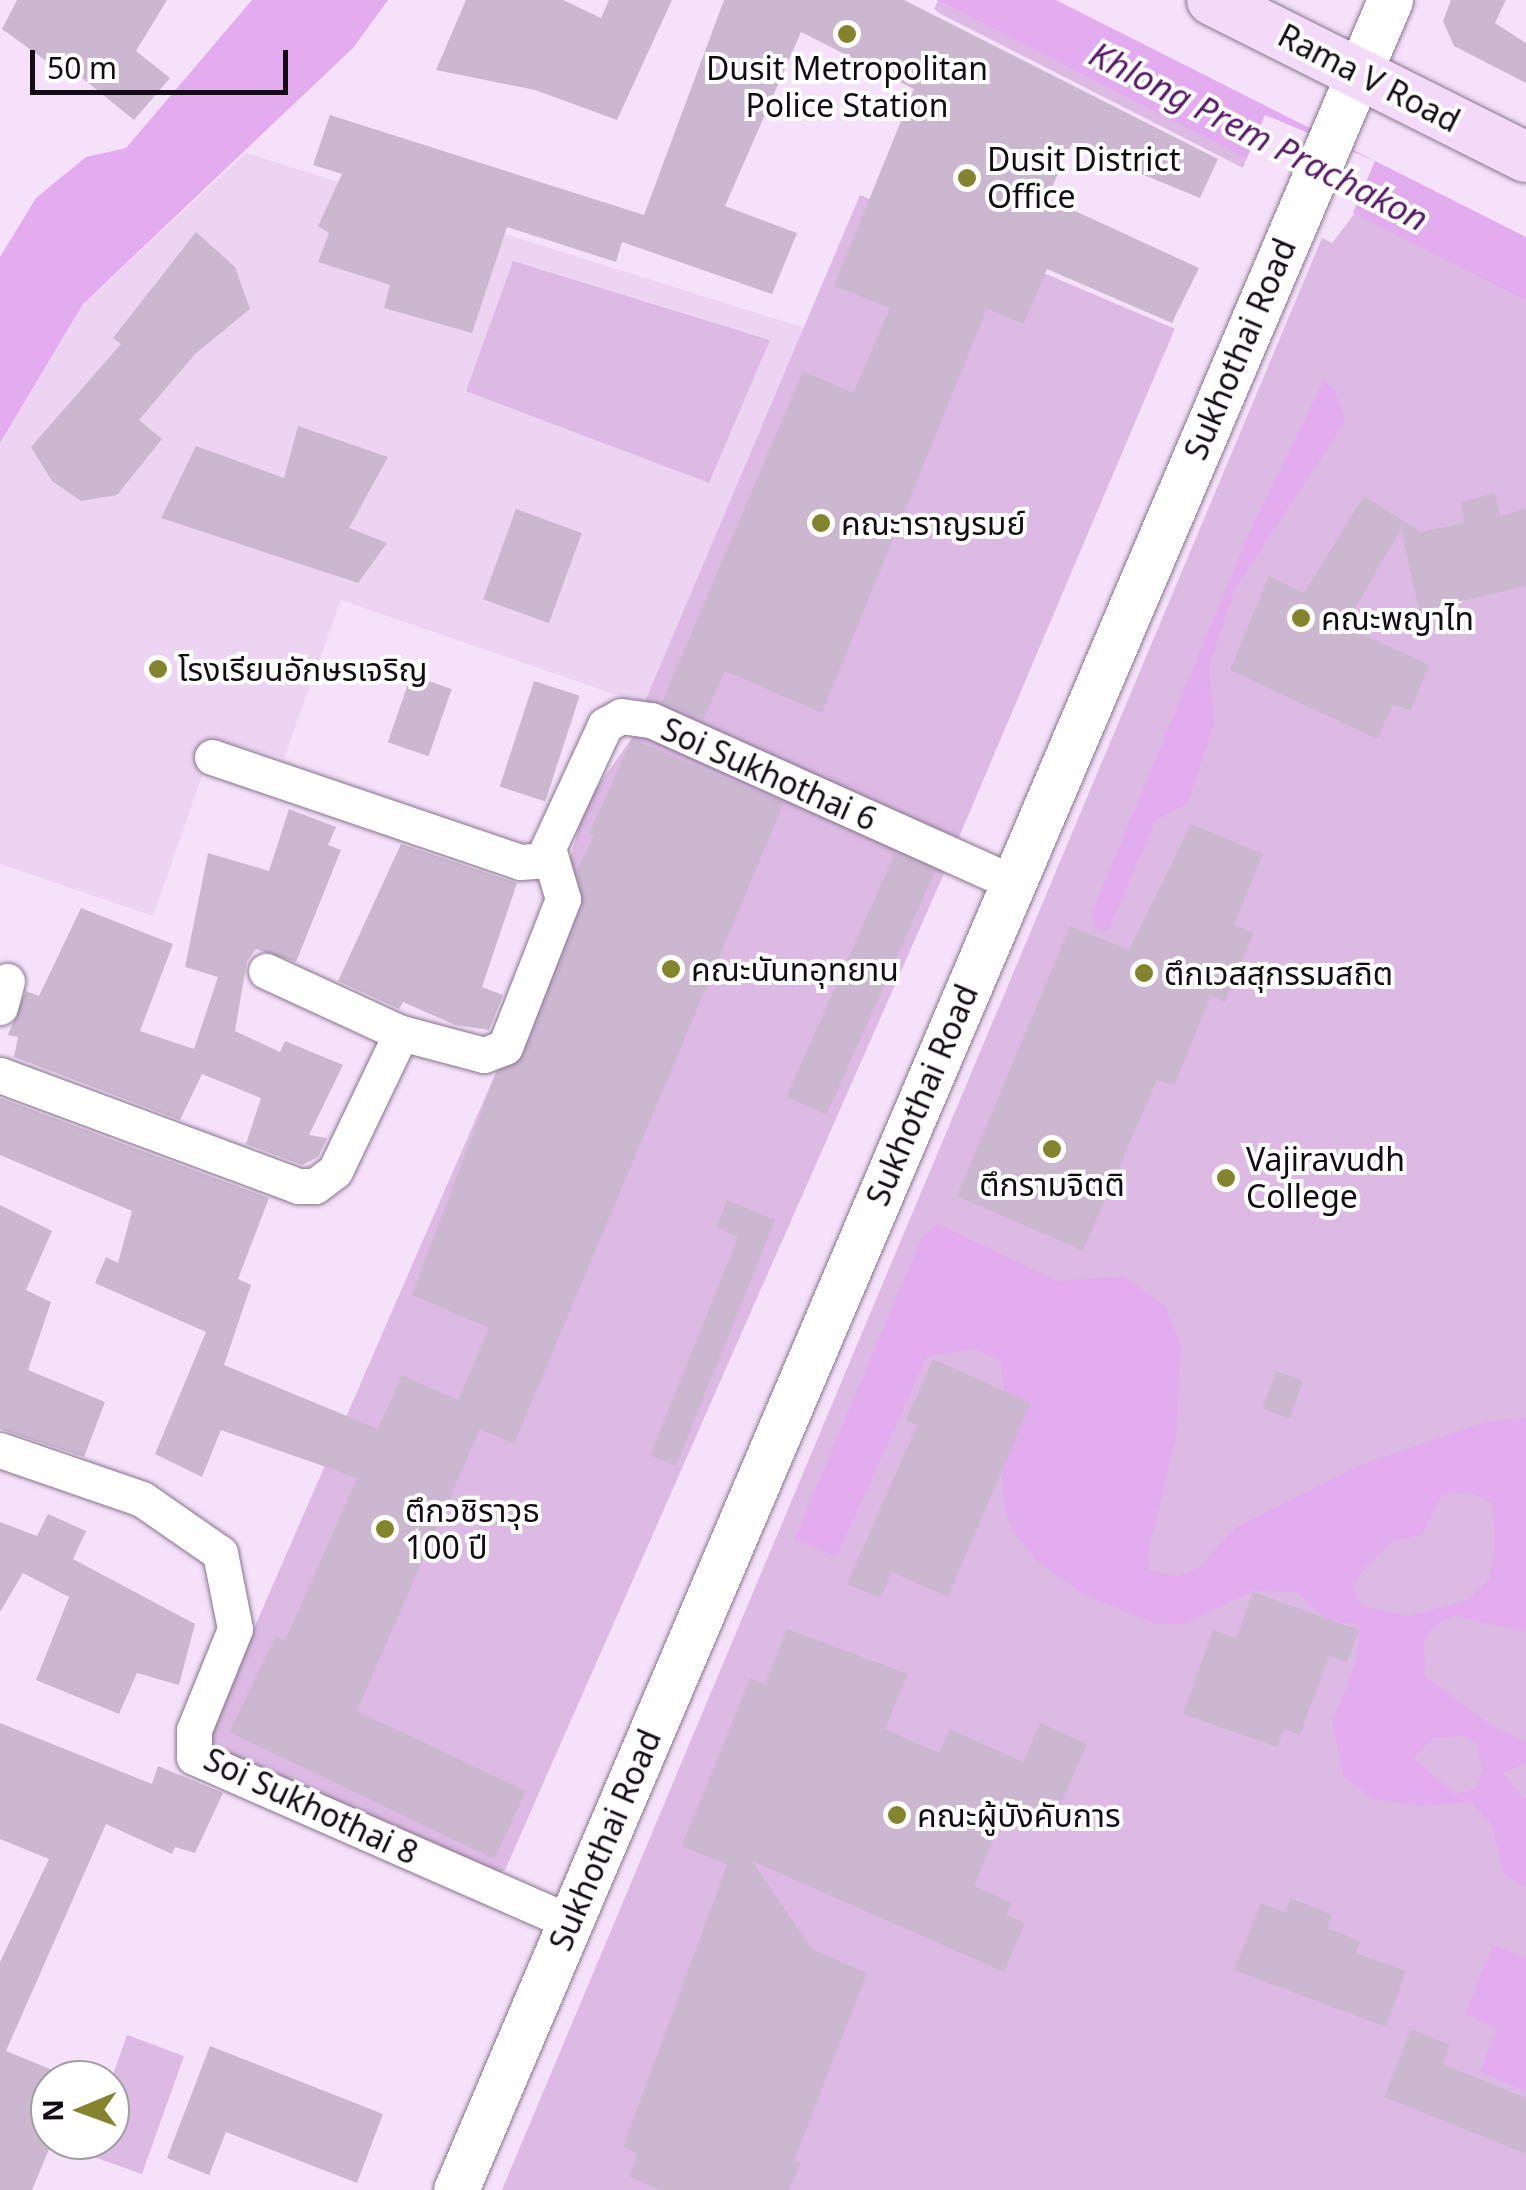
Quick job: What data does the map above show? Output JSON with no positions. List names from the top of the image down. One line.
{"streets":{"main road":["Rama V Road"],"street":["Sukhothai Road","Soi Sukhothai 6","Soi Sukhothai 8"]},"crossings":[["Rama V Road","Sukhothai Road"],["Sukhothai Road","Soi Sukhothai 6"],["Sukhothai Road","Soi Sukhothai 8"]],"water":["Khlong Prem Prachakon"],"places":["Dusit Metropolitan Police Station","Dusit District Office","คณะาราญรมย์","คณะพญาไท","โรงเรียนอักษรเจริญ","คณะนันทอุทยาน","ตึกเวสสุกรรมสถิต","ตึกรามจิตติ","Vajiravudh College","ตึกวชิราวุธ 100 ปี","คณะผู้บังคับการ"],"scale_bar":"50 m","north":"left"}
